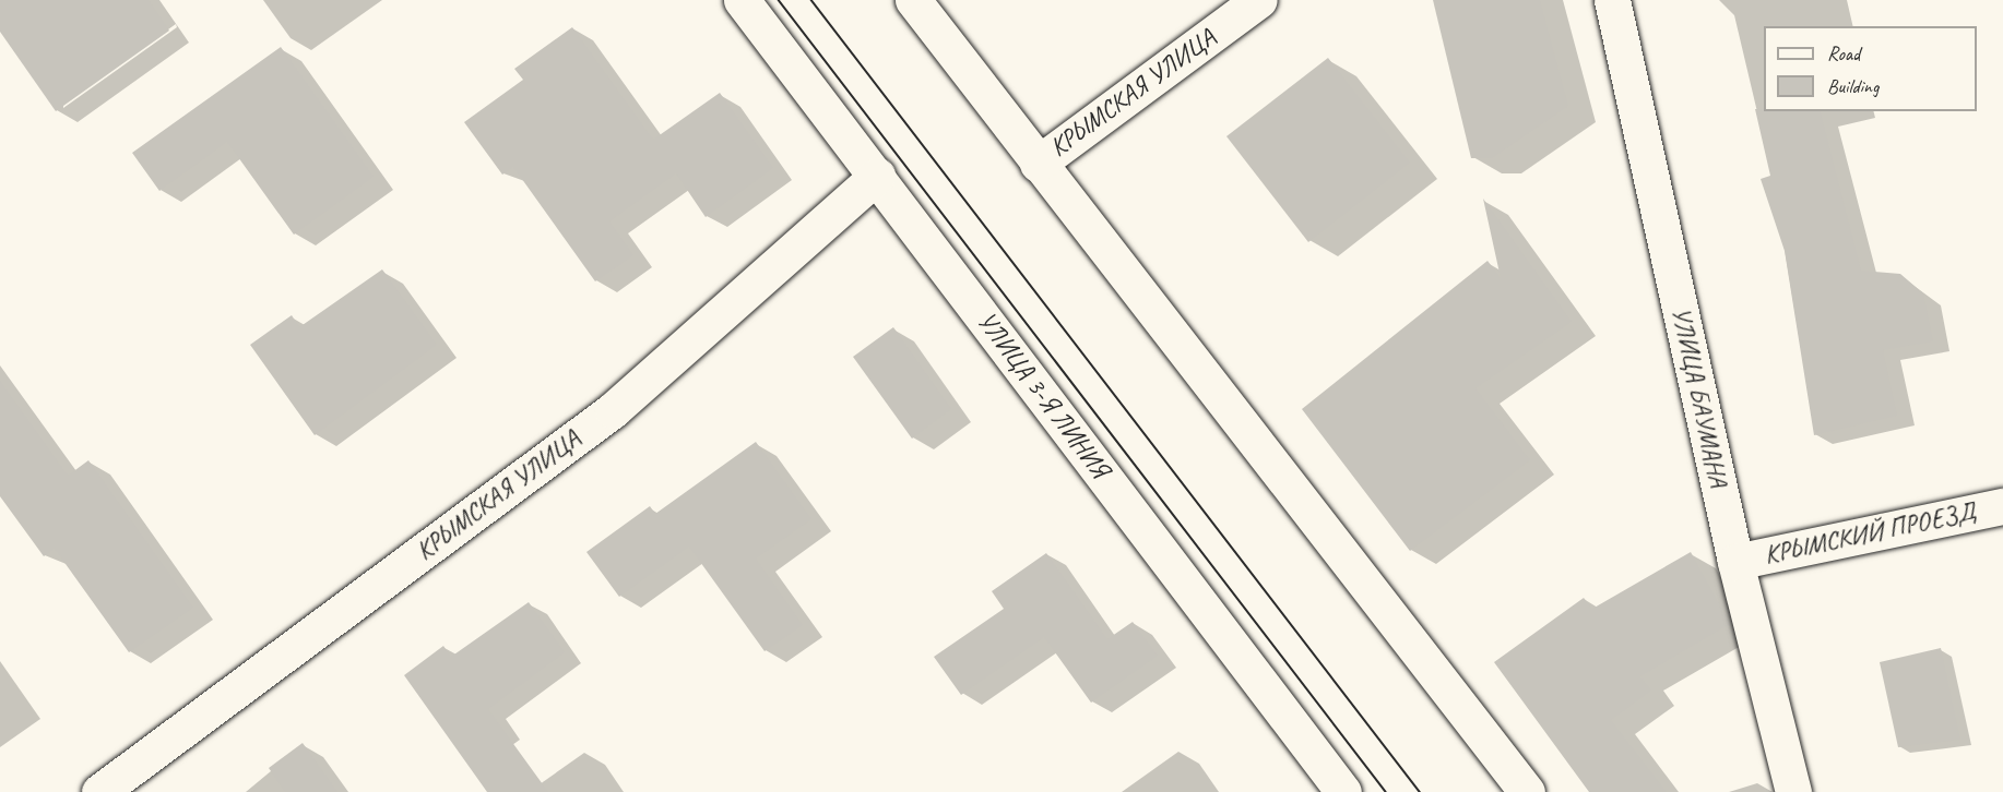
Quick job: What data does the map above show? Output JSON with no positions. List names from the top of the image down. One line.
{"streets":{"street":["КРЫМСКАЯ УЛИЦА","УЛИЦА 3-Я ЛИНИЯ","УЛИЦА БАУМАНА","КРЫМСКИЙ ПРОЕЗД"]},"crossings":[["КРЫМСКАЯ УЛИЦА","УЛИЦА 3-Я ЛИНИЯ"],["УЛИЦА БАУМАНА","КРЫМСКИЙ ПРОЕЗД"]],"legend":["Road","Building"]}
